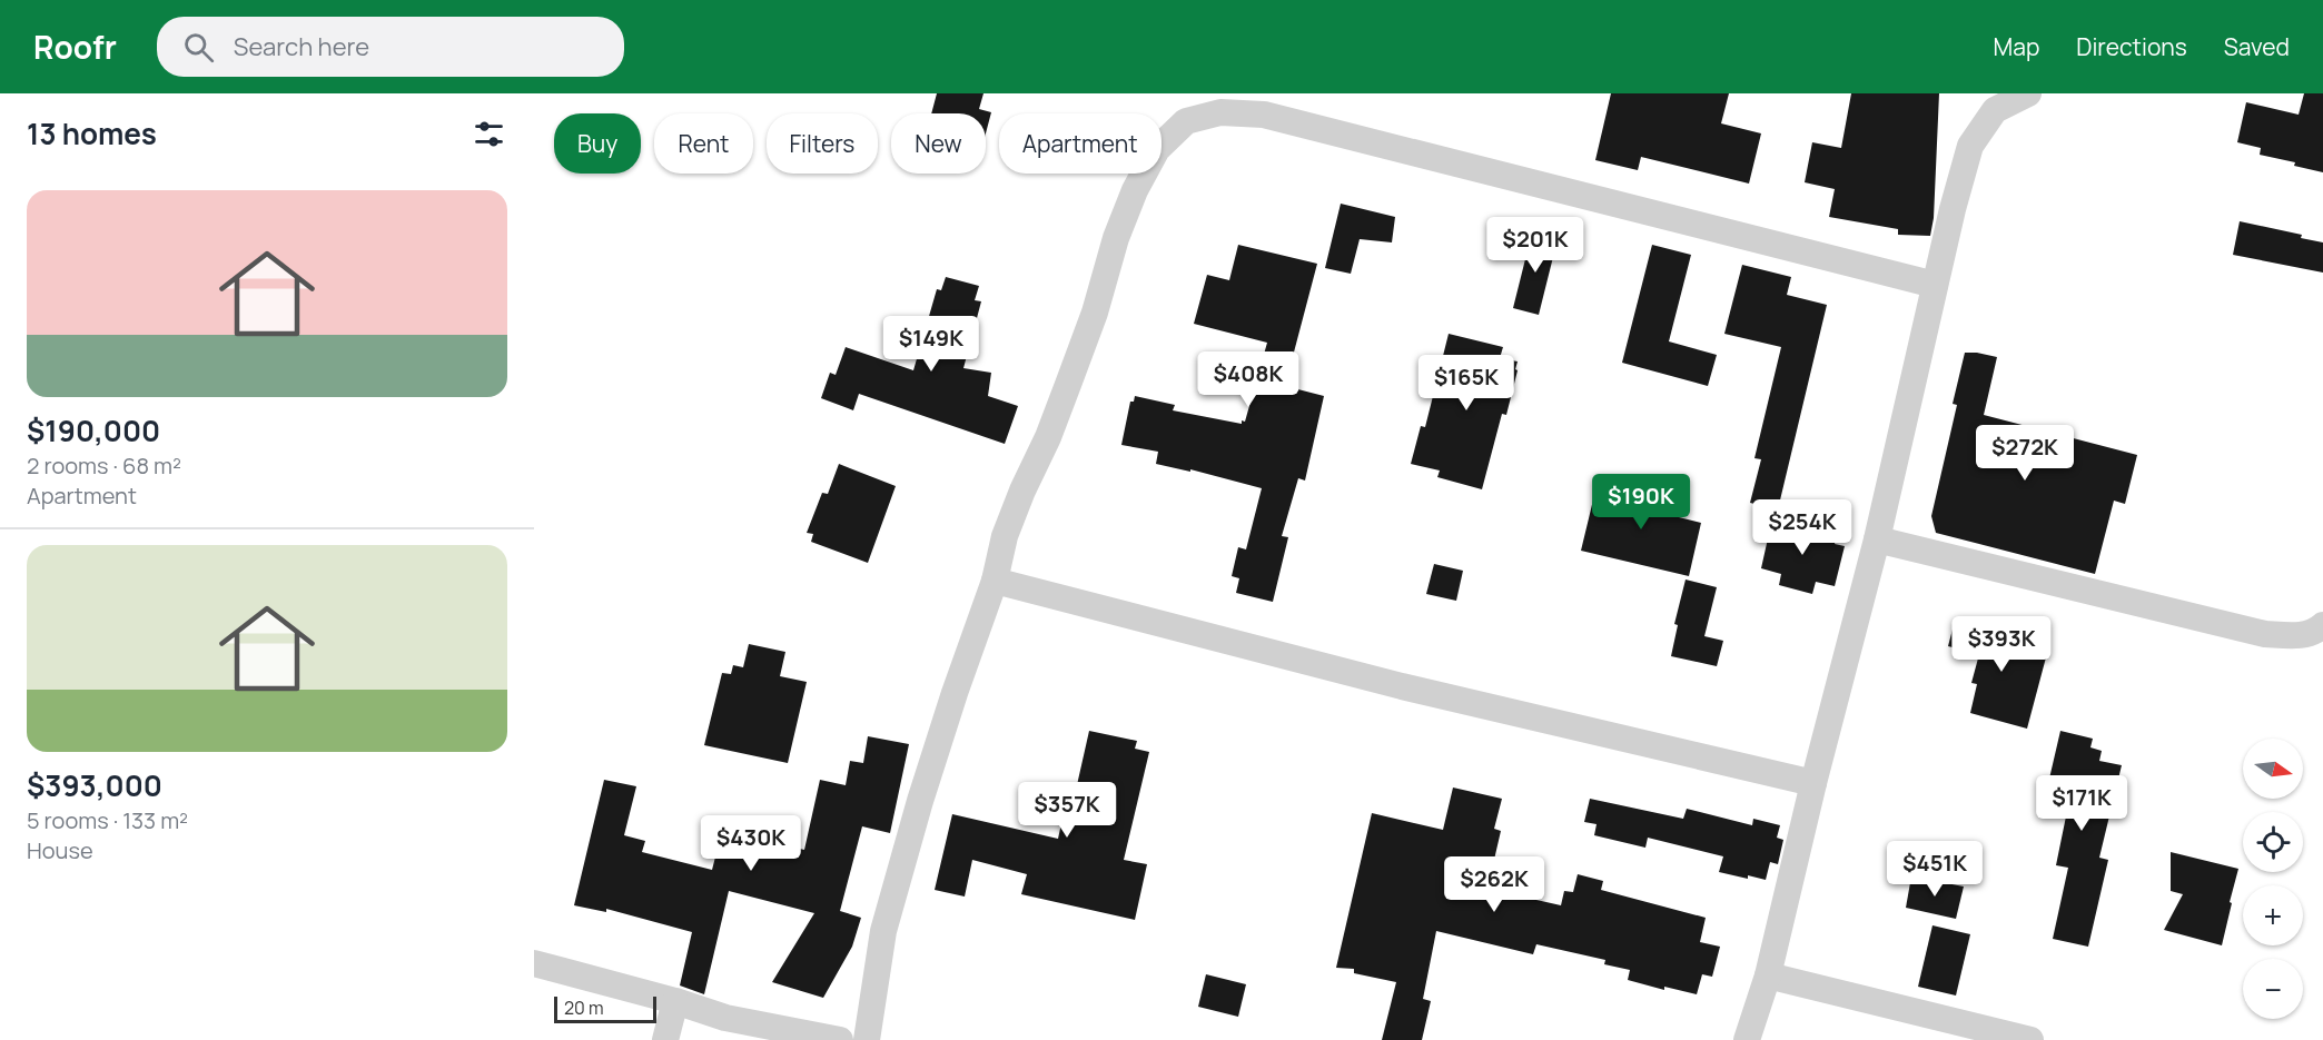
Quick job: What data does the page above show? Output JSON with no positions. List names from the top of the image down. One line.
{"scale_bar":"20 m","north":"right","page":{"header":"Roofr","search":"Search here","nav":["Map","Directions","Saved"],"heading":"13 homes","chip":["Buy","Rent","Filters","New","Apartment"],"list":[{"name":"$190,000","note":"2 rooms · 68 m² · Apartment"},{"name":"$393,000","note":"5 rooms · 133 m² · House"}],"price":["$201K","$149K","$408K","$165K","$272K","$190K","$254K","$393K","$171K","$357K","$430K","$451K","$262K"],"map_buttons":["+","−"],"scale":"20 m"}}
